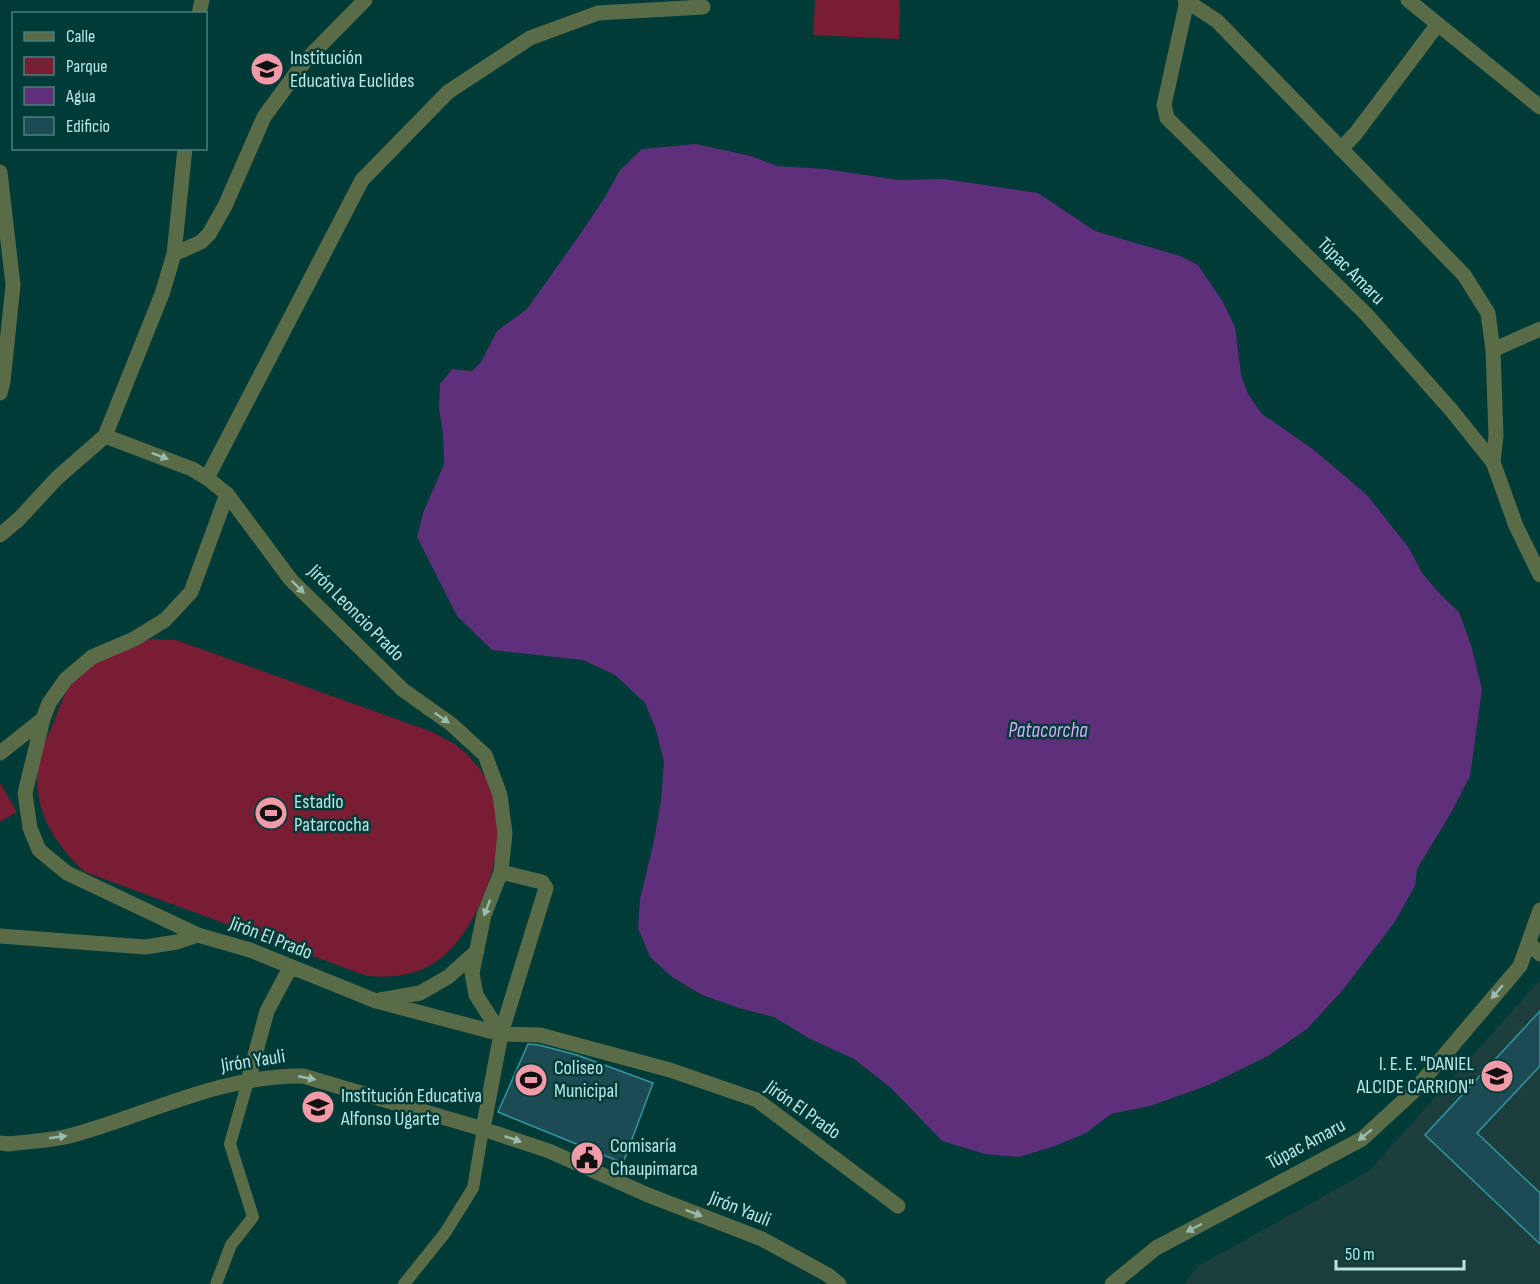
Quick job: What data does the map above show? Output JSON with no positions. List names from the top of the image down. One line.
{"streets":{"street":["Túpac Amaru","Jirón Leoncio Prado","Jirón El Prado","Jirón Yauli"]},"crossings":[["Jirón Leoncio Prado","Jirón El Prado"]],"one_way":["Túpac Amaru","Jirón Leoncio Prado","Jirón Yauli"],"water":["Patacorcha"],"places":{"school or university":["Institución Educativa Euclides","I. E. E. \"DANIEL ALCIDE CARRION\"","Institución Educativa Alfonso Ugarte"],"sports":["Estadio Patarcocha","Coliseo Municipal"],"public building":["Comisaría Chaupimarca"]},"legend":["Calle","Parque","Agua","Edificio"],"scale_bar":"50 m"}
